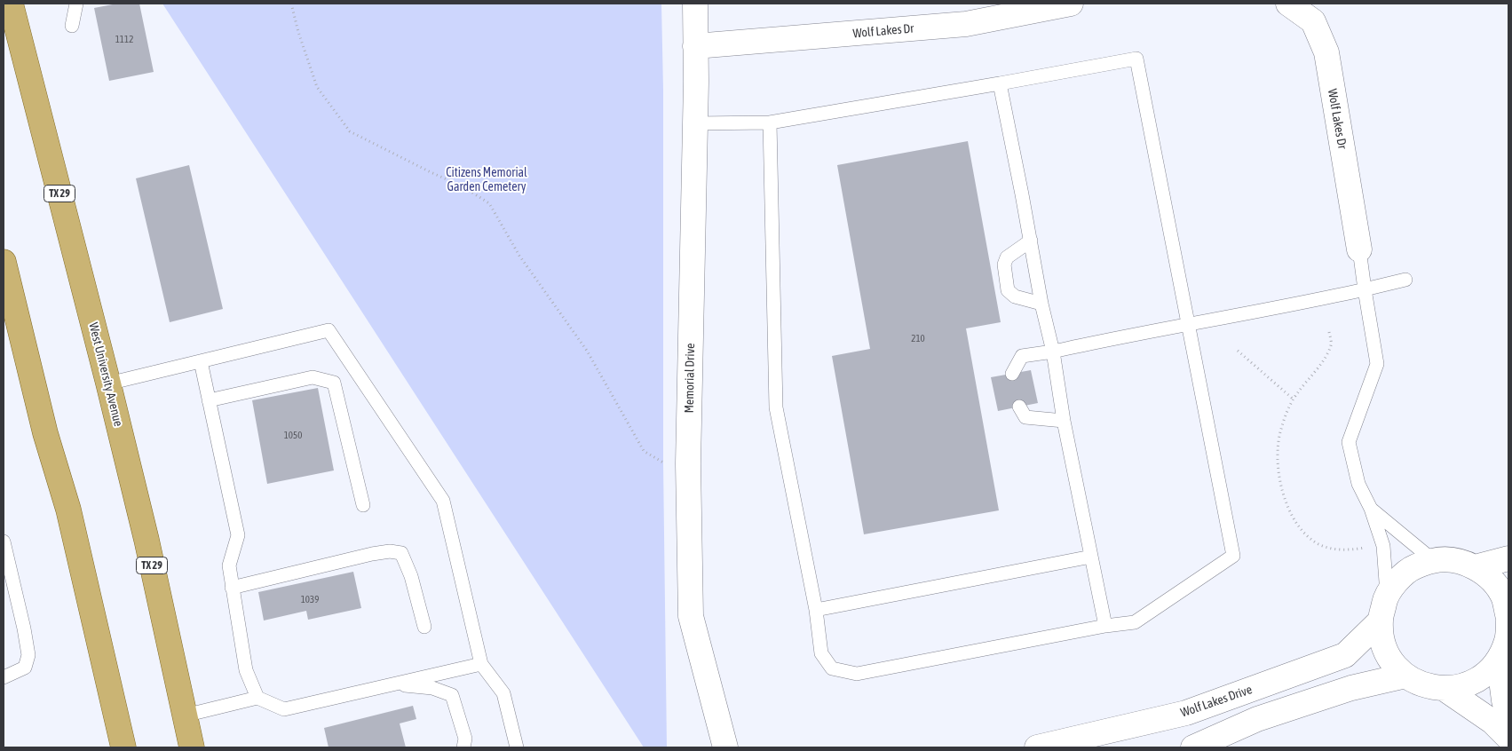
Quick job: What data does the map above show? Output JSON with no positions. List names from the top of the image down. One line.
{"streets":{"main road":["TX 29","West University Avenue"],"street":["Wolf Lakes Dr","Memorial Drive","Wolf Lakes Drive"]},"crossings":[["Wolf Lakes Dr","Memorial Drive"]],"parks":["Citizens Memorial Garden Cemetery"],"house_numbers":["1112","210","1050","1039"]}
